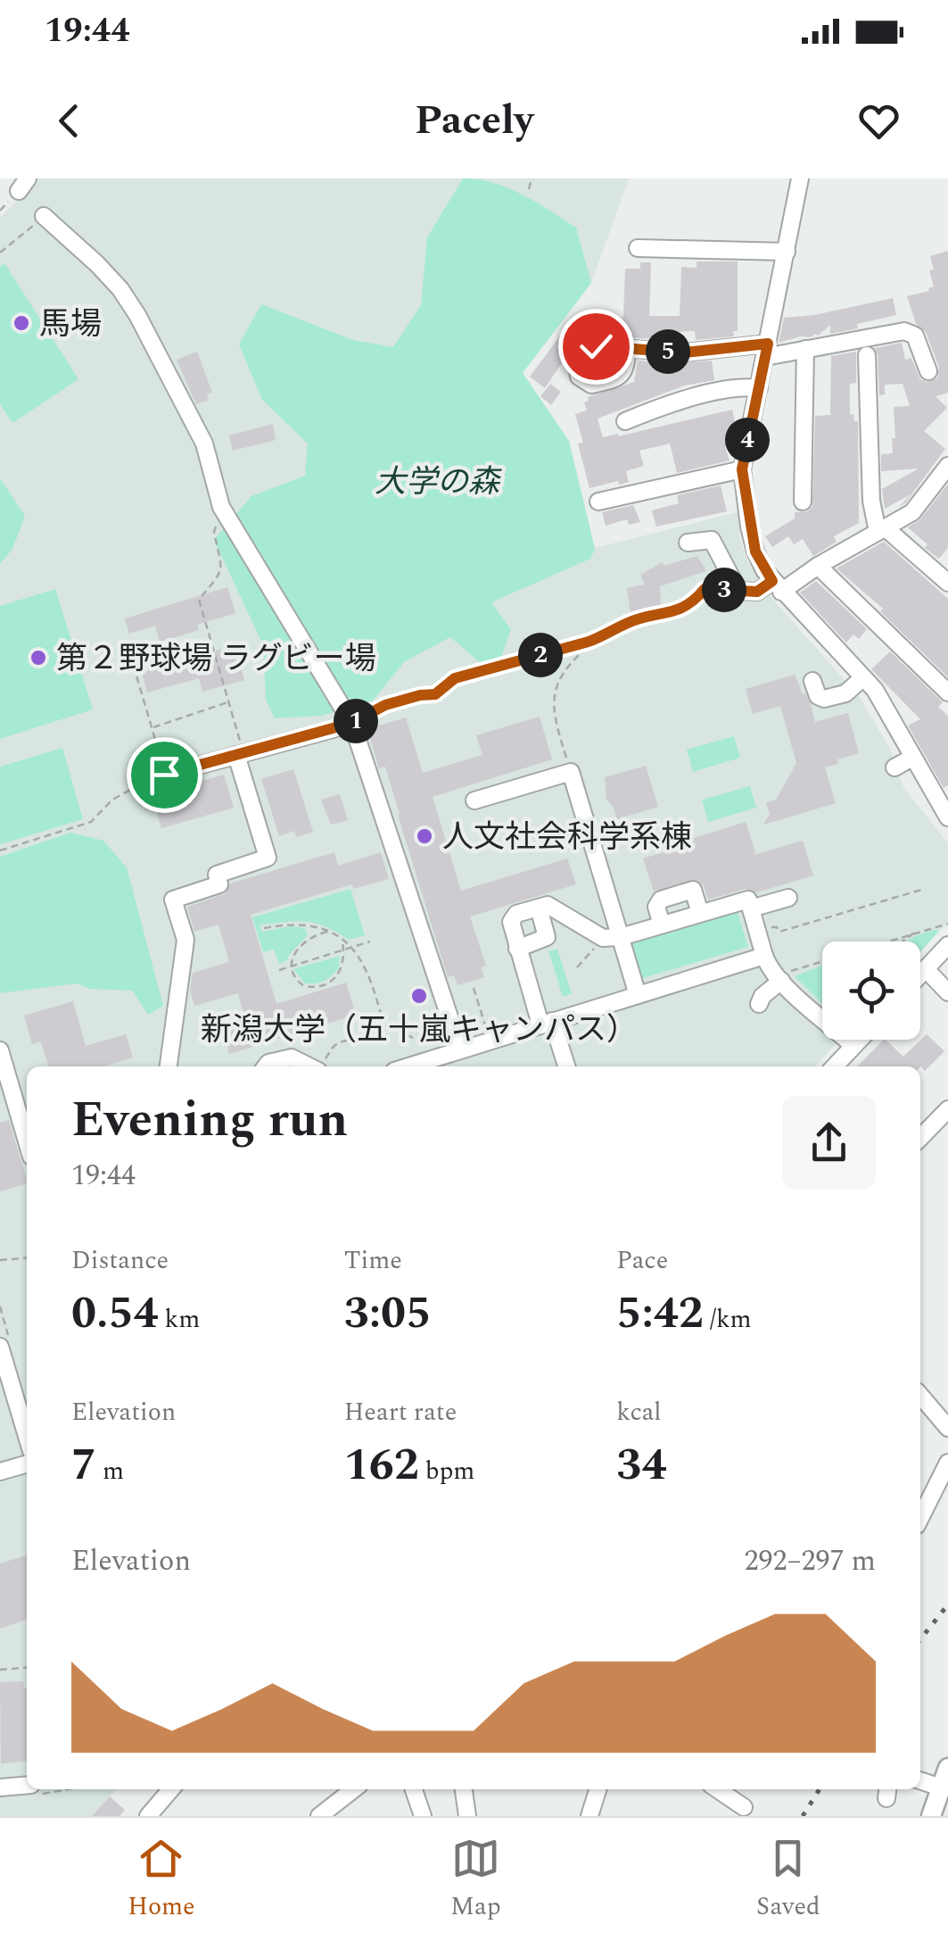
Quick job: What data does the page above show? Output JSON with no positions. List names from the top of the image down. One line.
{"parks":["大学の森"],"places":["馬場","第２野球場 ラグビー場","人文社会科学系棟","新潟大学（五十嵐キャンパス）"],"page":{"status":"19:44","header":"Pacely","pins":["5","4","3","2","1"],"heading":["Evening run","19:44"],"stats":[["Distance","0.54 km"],["Time","3:05"],["Pace","5:42 /km"],["Elevation","7 m"],["Heart rate","162 bpm"],["kcal","34"]],"chart":["Elevation","292–297 m"],"tabs":["Home","Map","Saved"]}}
